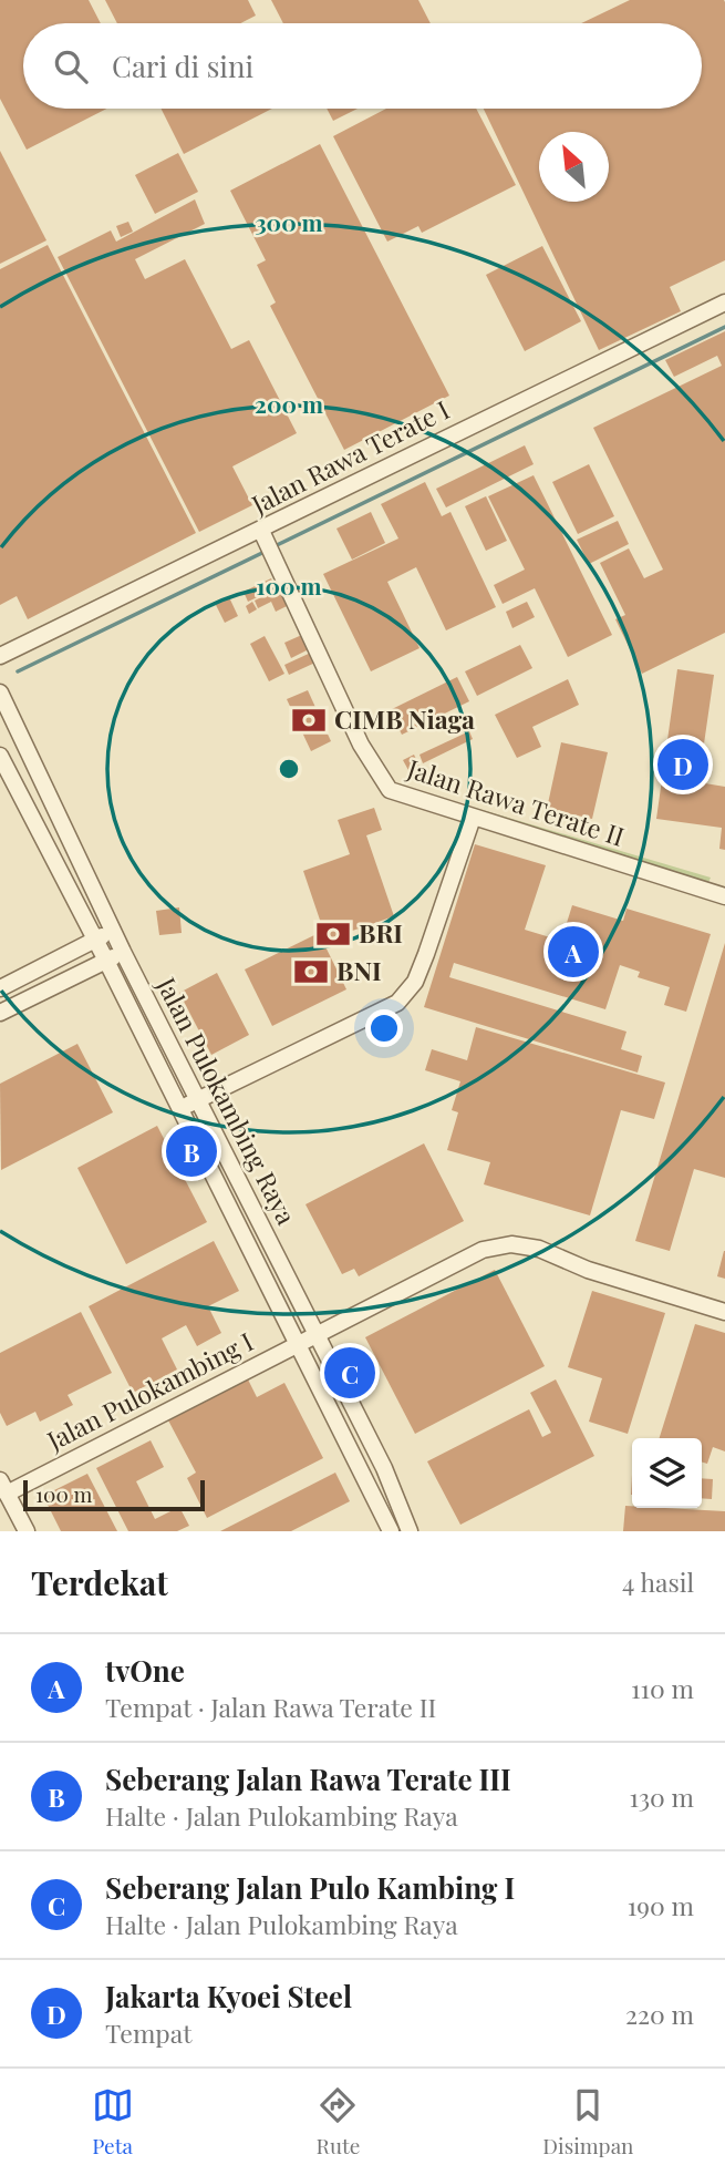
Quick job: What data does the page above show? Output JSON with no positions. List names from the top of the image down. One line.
{"streets":{"street":["Jalan Rawa Terate I","Jalan Rawa Terate II","Jalan Pulokambing Raya","Jalan Pulokambing I"]},"crossings":[["Jalan Rawa Terate I","Jalan Rawa Terate II"],["Jalan Pulokambing Raya","Jalan Pulokambing I"]],"places":{"bank":["CIMB Niaga","BRI","BNI"]},"scale_bar":"100 m","north":"top left","page":{"search":"Cari di sini","pins":["D","A","B","C"],"scale":"100 m","heading":["Terdekat","4 hasil"],"list":[{"mark":"A","name":"tvOne","note":"Tempat · Jalan Rawa Terate II","value":"110 m"},{"mark":"B","name":"Seberang Jalan Rawa Terate III","note":"Halte · Jalan Pulokambing Raya","value":"130 m"},{"mark":"C","name":"Seberang Jalan Pulo Kambing I","note":"Halte · Jalan Pulokambing Raya","value":"190 m"},{"mark":"D","name":"Jakarta Kyoei Steel","note":"Tempat","value":"220 m"}],"nav":["Peta","Rute","Disimpan"]},"rings":["300 m","200 m","100 m"]}
